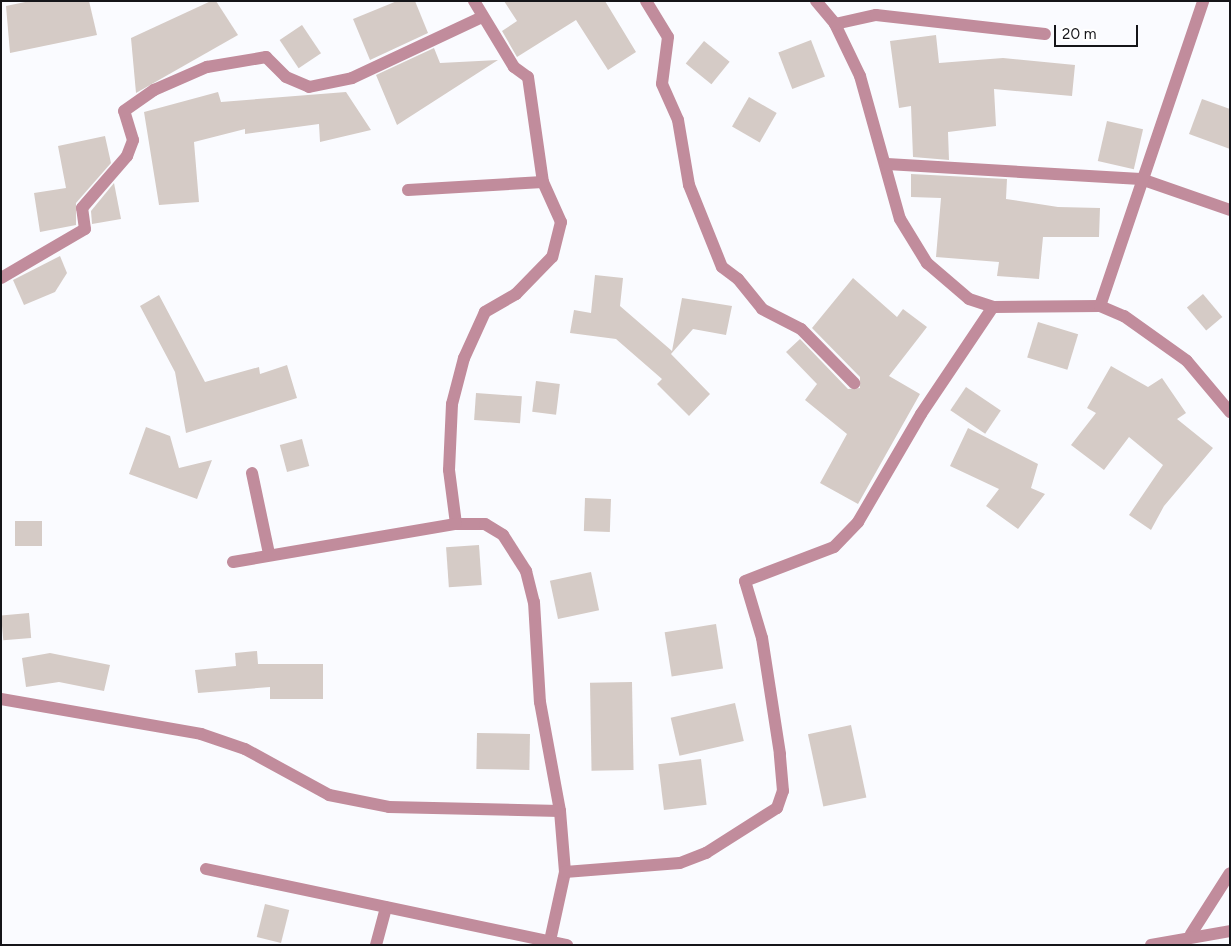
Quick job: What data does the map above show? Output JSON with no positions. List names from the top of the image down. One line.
{"scale_bar":"20 m"}
